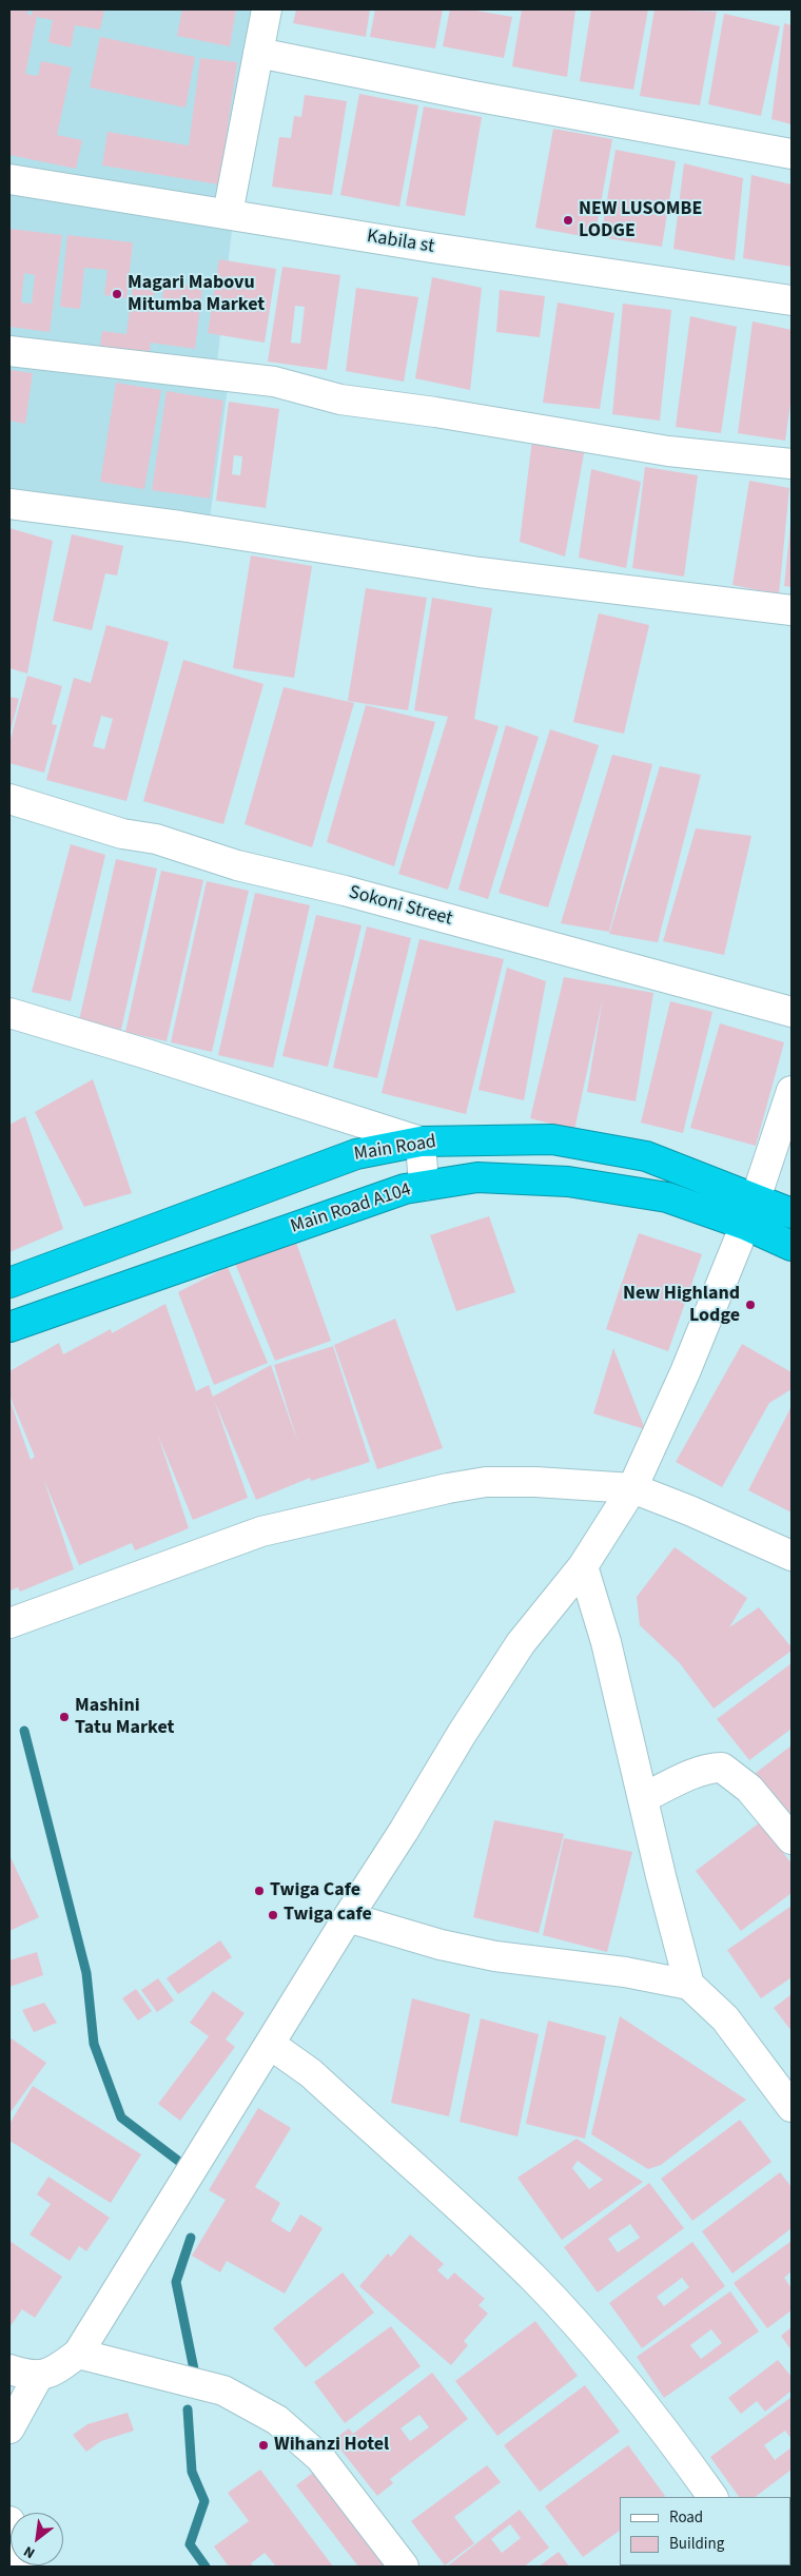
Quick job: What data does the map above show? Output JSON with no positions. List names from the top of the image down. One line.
{"streets":{"highway":["Main Road","Main Road A104"],"street":["Kabila st","Sokoni Street"]},"crossings":[["Main Road","Main Road A104"]],"places":["NEW LUSOMBE LODGE","Magari Mabovu Mitumba Market","New Highland Lodge","Mashini Tatu Market","Twiga Cafe","Twiga cafe","Wihanzi Hotel"],"legend":["Road","Building"],"north":"bottom left"}
